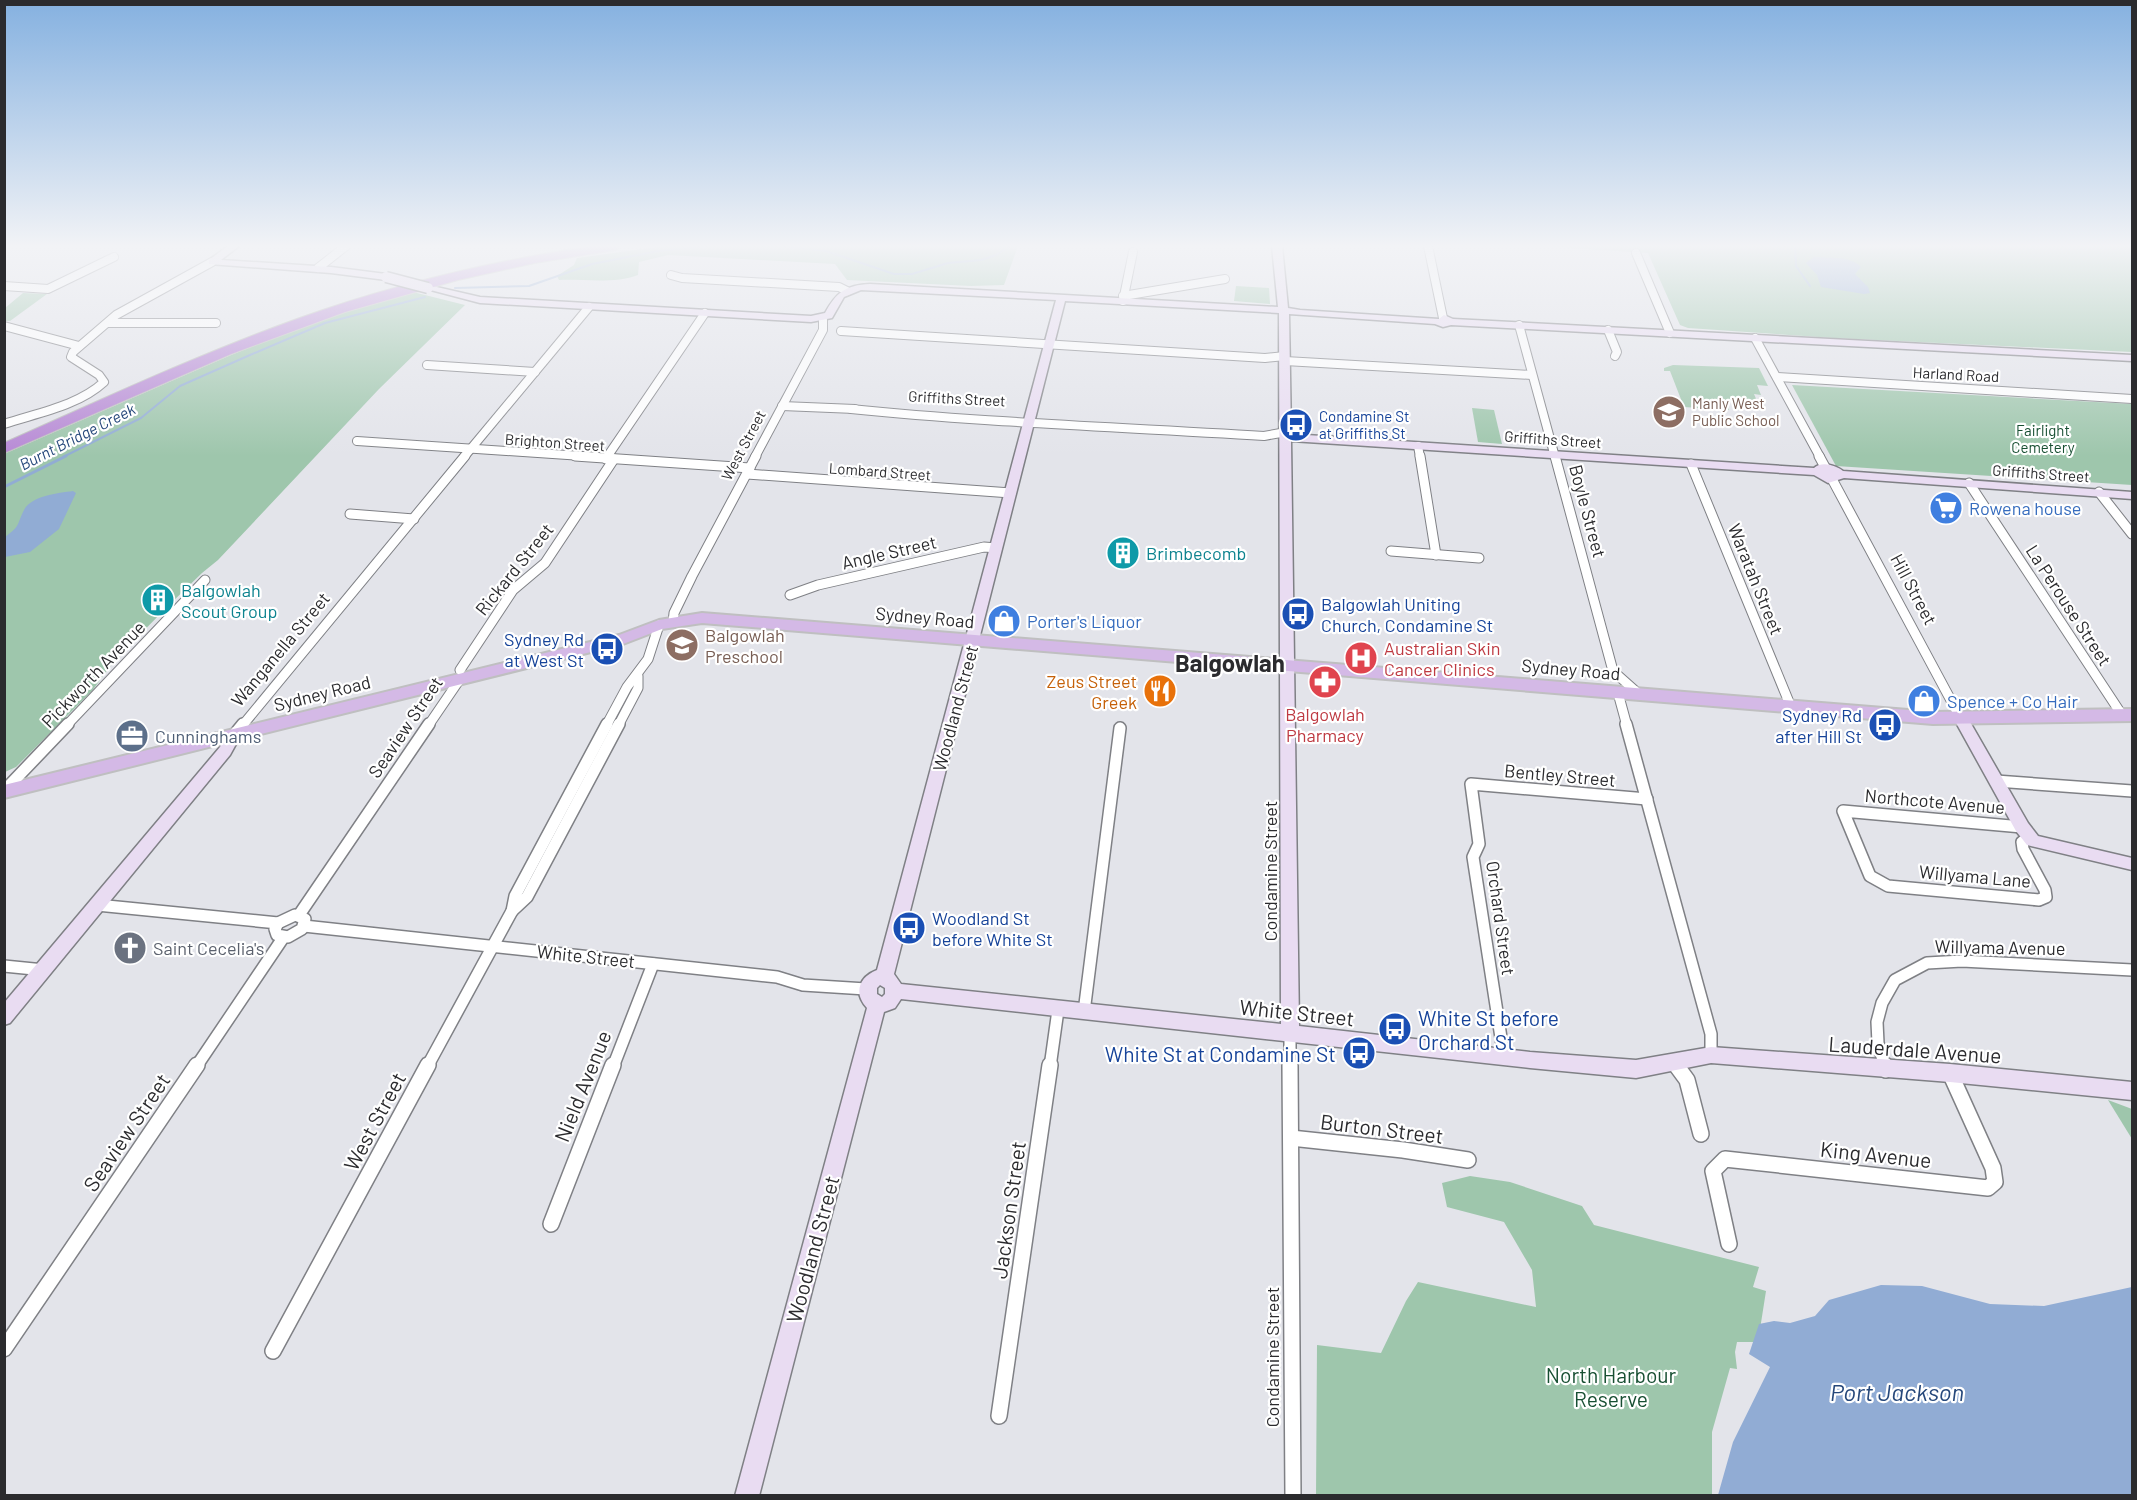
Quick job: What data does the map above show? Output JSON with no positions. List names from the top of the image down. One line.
{"streets":{"main road":["Sydney Road"],"street":["Harland Road","Griffiths Street","Brighton Street","West Street","Lombard Street","Boyle Street","Angle Street","Rickard Street","Waratah Street","Hill Street","La Perouse Street","Wanganella Street","Pickworth Avenue","Woodland Street","Seaview Street","Bentley Street","Northcote Avenue","Condamine Street","Willyama Lane","Orchard Street","Willyama Avenue","White Street","Lauderdale Avenue","Nield Avenue","Burton Street","King Avenue","Jackson Street"]},"crossings":[["Griffiths Street","West Street"],["Griffiths Street","Boyle Street"],["Griffiths Street","Waratah Street"],["Griffiths Street","Hill Street"],["Griffiths Street","La Perouse Street"],["Griffiths Street","Woodland Street"],["Griffiths Street","Condamine Street"],["Brighton Street","West Street"],["Brighton Street","Lombard Street"],["Brighton Street","Rickard Street"],["Brighton Street","Wanganella Street"],["West Street","Lombard Street"],["West Street","Sydney Road"],["West Street","White Street"],["Lombard Street","Woodland Street"],["Boyle Street","Sydney Road"],["Angle Street","Woodland Street"],["Rickard Street","Sydney Road"],["Rickard Street","Seaview Street"],["Waratah Street","Sydney Road"],["Hill Street","Sydney Road"],["La Perouse Street","Sydney Road"],["Sydney Road","Wanganella Street"],["Sydney Road","Pickworth Avenue"],["Sydney Road","Woodland Street"],["Sydney Road","Seaview Street"],["Sydney Road","Condamine Street"],["Woodland Street","White Street"],["Seaview Street","White Street"],["Bentley Street","Orchard Street"],["Northcote Avenue","Willyama Lane"],["Condamine Street","White Street"],["Condamine Street","Burton Street"],["Orchard Street","White Street"],["Willyama Avenue","Lauderdale Avenue"],["White Street","Lauderdale Avenue"],["White Street","Nield Avenue"],["White Street","Jackson Street"],["Lauderdale Avenue","King Avenue"]],"districts":["Balgowlah"],"water":["Burnt Bridge Creek","Port Jackson"],"parks":["Fairlight Cemetery","North Harbour Reserve"],"places":{"school or university":["Manly West Public School","Balgowlah Preschool"],"bus stop":["Condamine St at Griffiths St","Balgowlah Uniting Church, Condamine St","Sydney Rd at West St","Sydney Rd after Hill St","Woodland St before White St","White St before Orchard St","White St at Condamine St"],"supermarket":["Rowena house"],"building":["Brimbecomb","Balgowlah Scout Group"],"shop":["Porter's Liquor","Spence + Co Hair"],"hospital":["Australian Skin Cancer Clinics"],"pharmacy":["Balgowlah Pharmacy"],"restaurant":["Zeus Street Greek"],"office":["Cunninghams"],"church":["Saint Cecelia's"]}}
